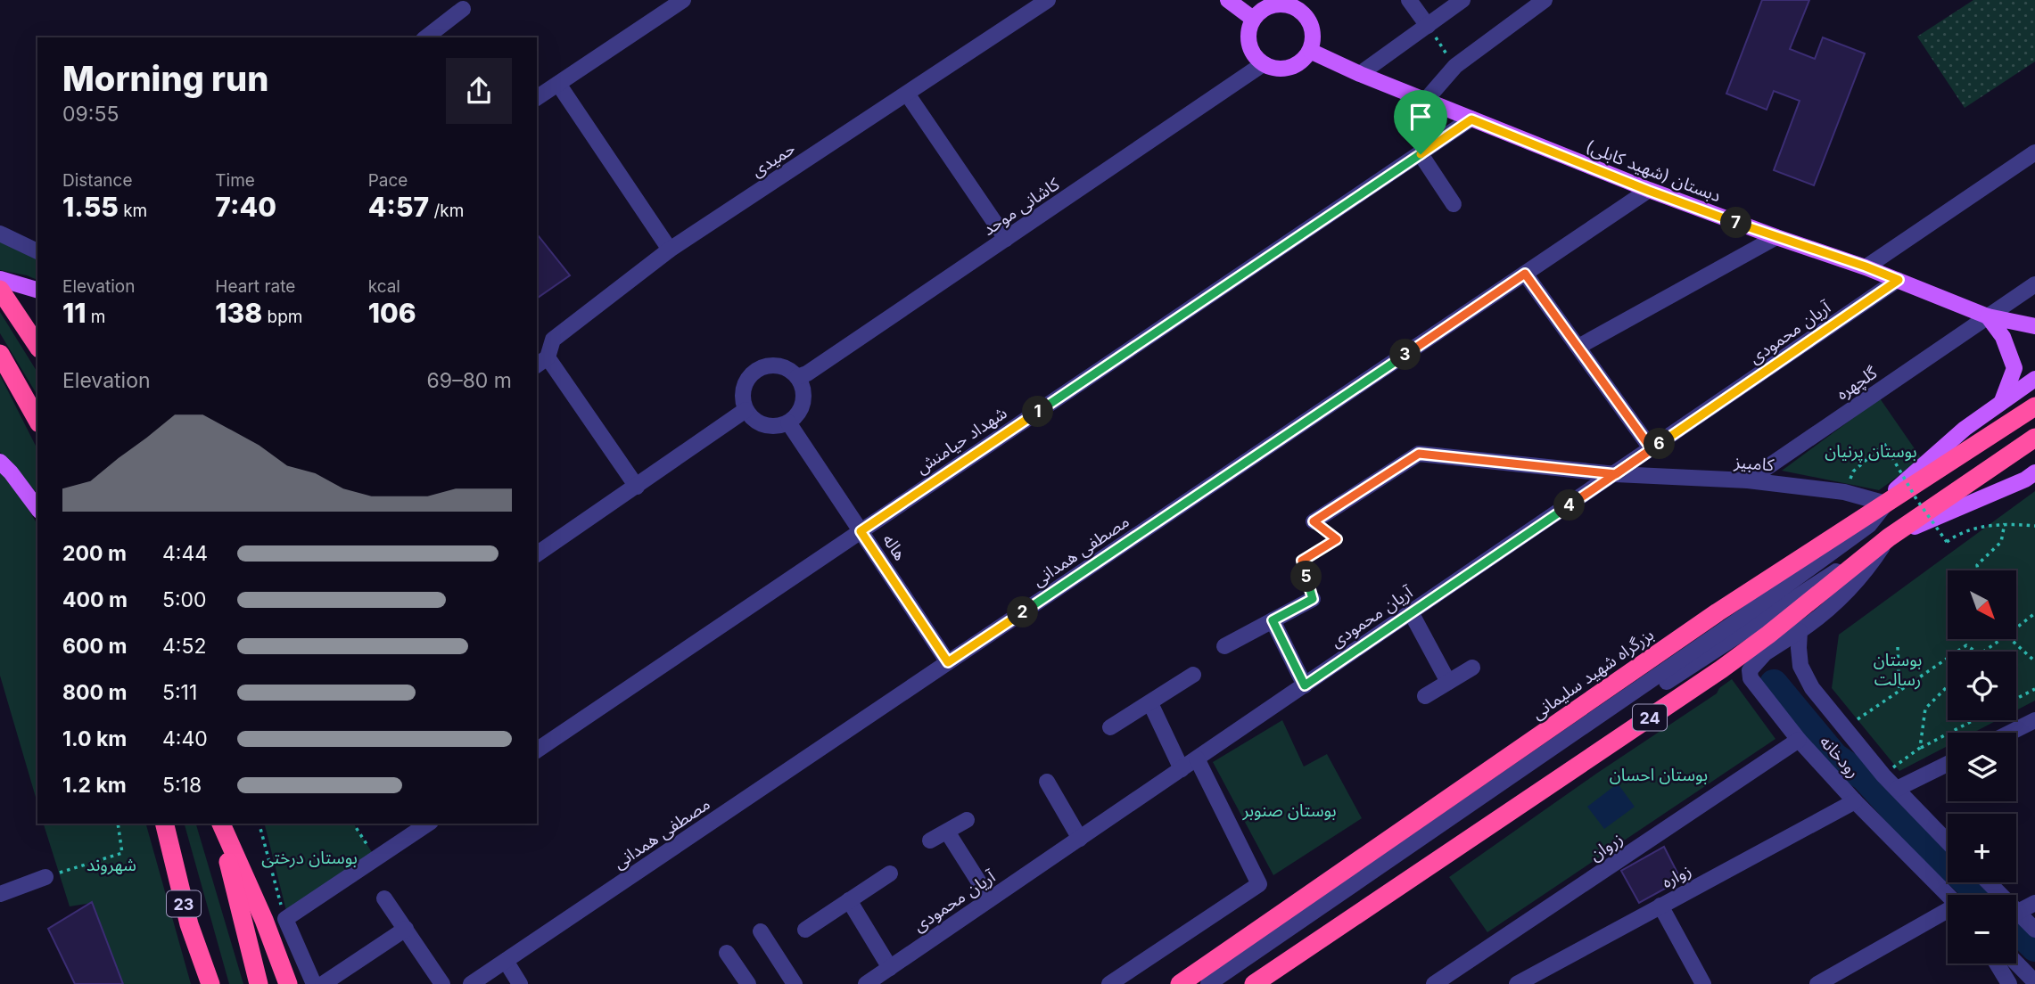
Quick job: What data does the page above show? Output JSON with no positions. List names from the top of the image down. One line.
{"streets":{"highway":["بزرگراه شهید سلیمانی","24","23"],"main road":["دبستان (شهید کابلی)"],"street":["حمیدی","کاشانی موحد","آریان محمودی","گلچهره","شهداد حیامنش","کامبیز","هاله","مصطفی همدانی","رودخانه","زروان","زواره"]},"crossings":[["دبستان (شهید کابلی)","کاشانی موحد"],["دبستان (شهید کابلی)","آریان محمودی"],["دبستان (شهید کابلی)","گلچهره"],["دبستان (شهید کابلی)","شهداد حیامنش"],["دبستان (شهید کابلی)","مصطفی همدانی"],["کاشانی موحد","هاله"],["آریان محمودی","کامبیز"],["گلچهره","کامبیز"],["شهداد حیامنش","هاله"],["کامبیز","بزرگراه شهید سلیمانی"],["هاله","مصطفی همدانی"],["24","رودخانه"],["رودخانه","زروان"],["رودخانه","زواره"]],"parks":["بوستان پرنیان","بوستان رسالت","بوستان احسان","بوستان صنوبر","بوستان درختی","شهروند"],"north":"bottom right","page":{"heading":["Morning run","09:55"],"stats":[["Distance","1.55 km"],["Time","7:40"],["Pace","4:57 /km"],["Elevation","11 m"],["Heart rate","138 bpm"],["kcal","106"]],"pins":["7","3","1","6","4","5","2"],"chart":["Elevation","69–80 m"],"list":[{"name":"200 m","note":"4:44"},{"name":"400 m","note":"5:00"},{"name":"600 m","note":"4:52"},{"name":"800 m","note":"5:11"},{"name":"1.0 km","note":"4:40"},{"name":"1.2 km","note":"5:18"}],"map_buttons":["+","−"]}}
